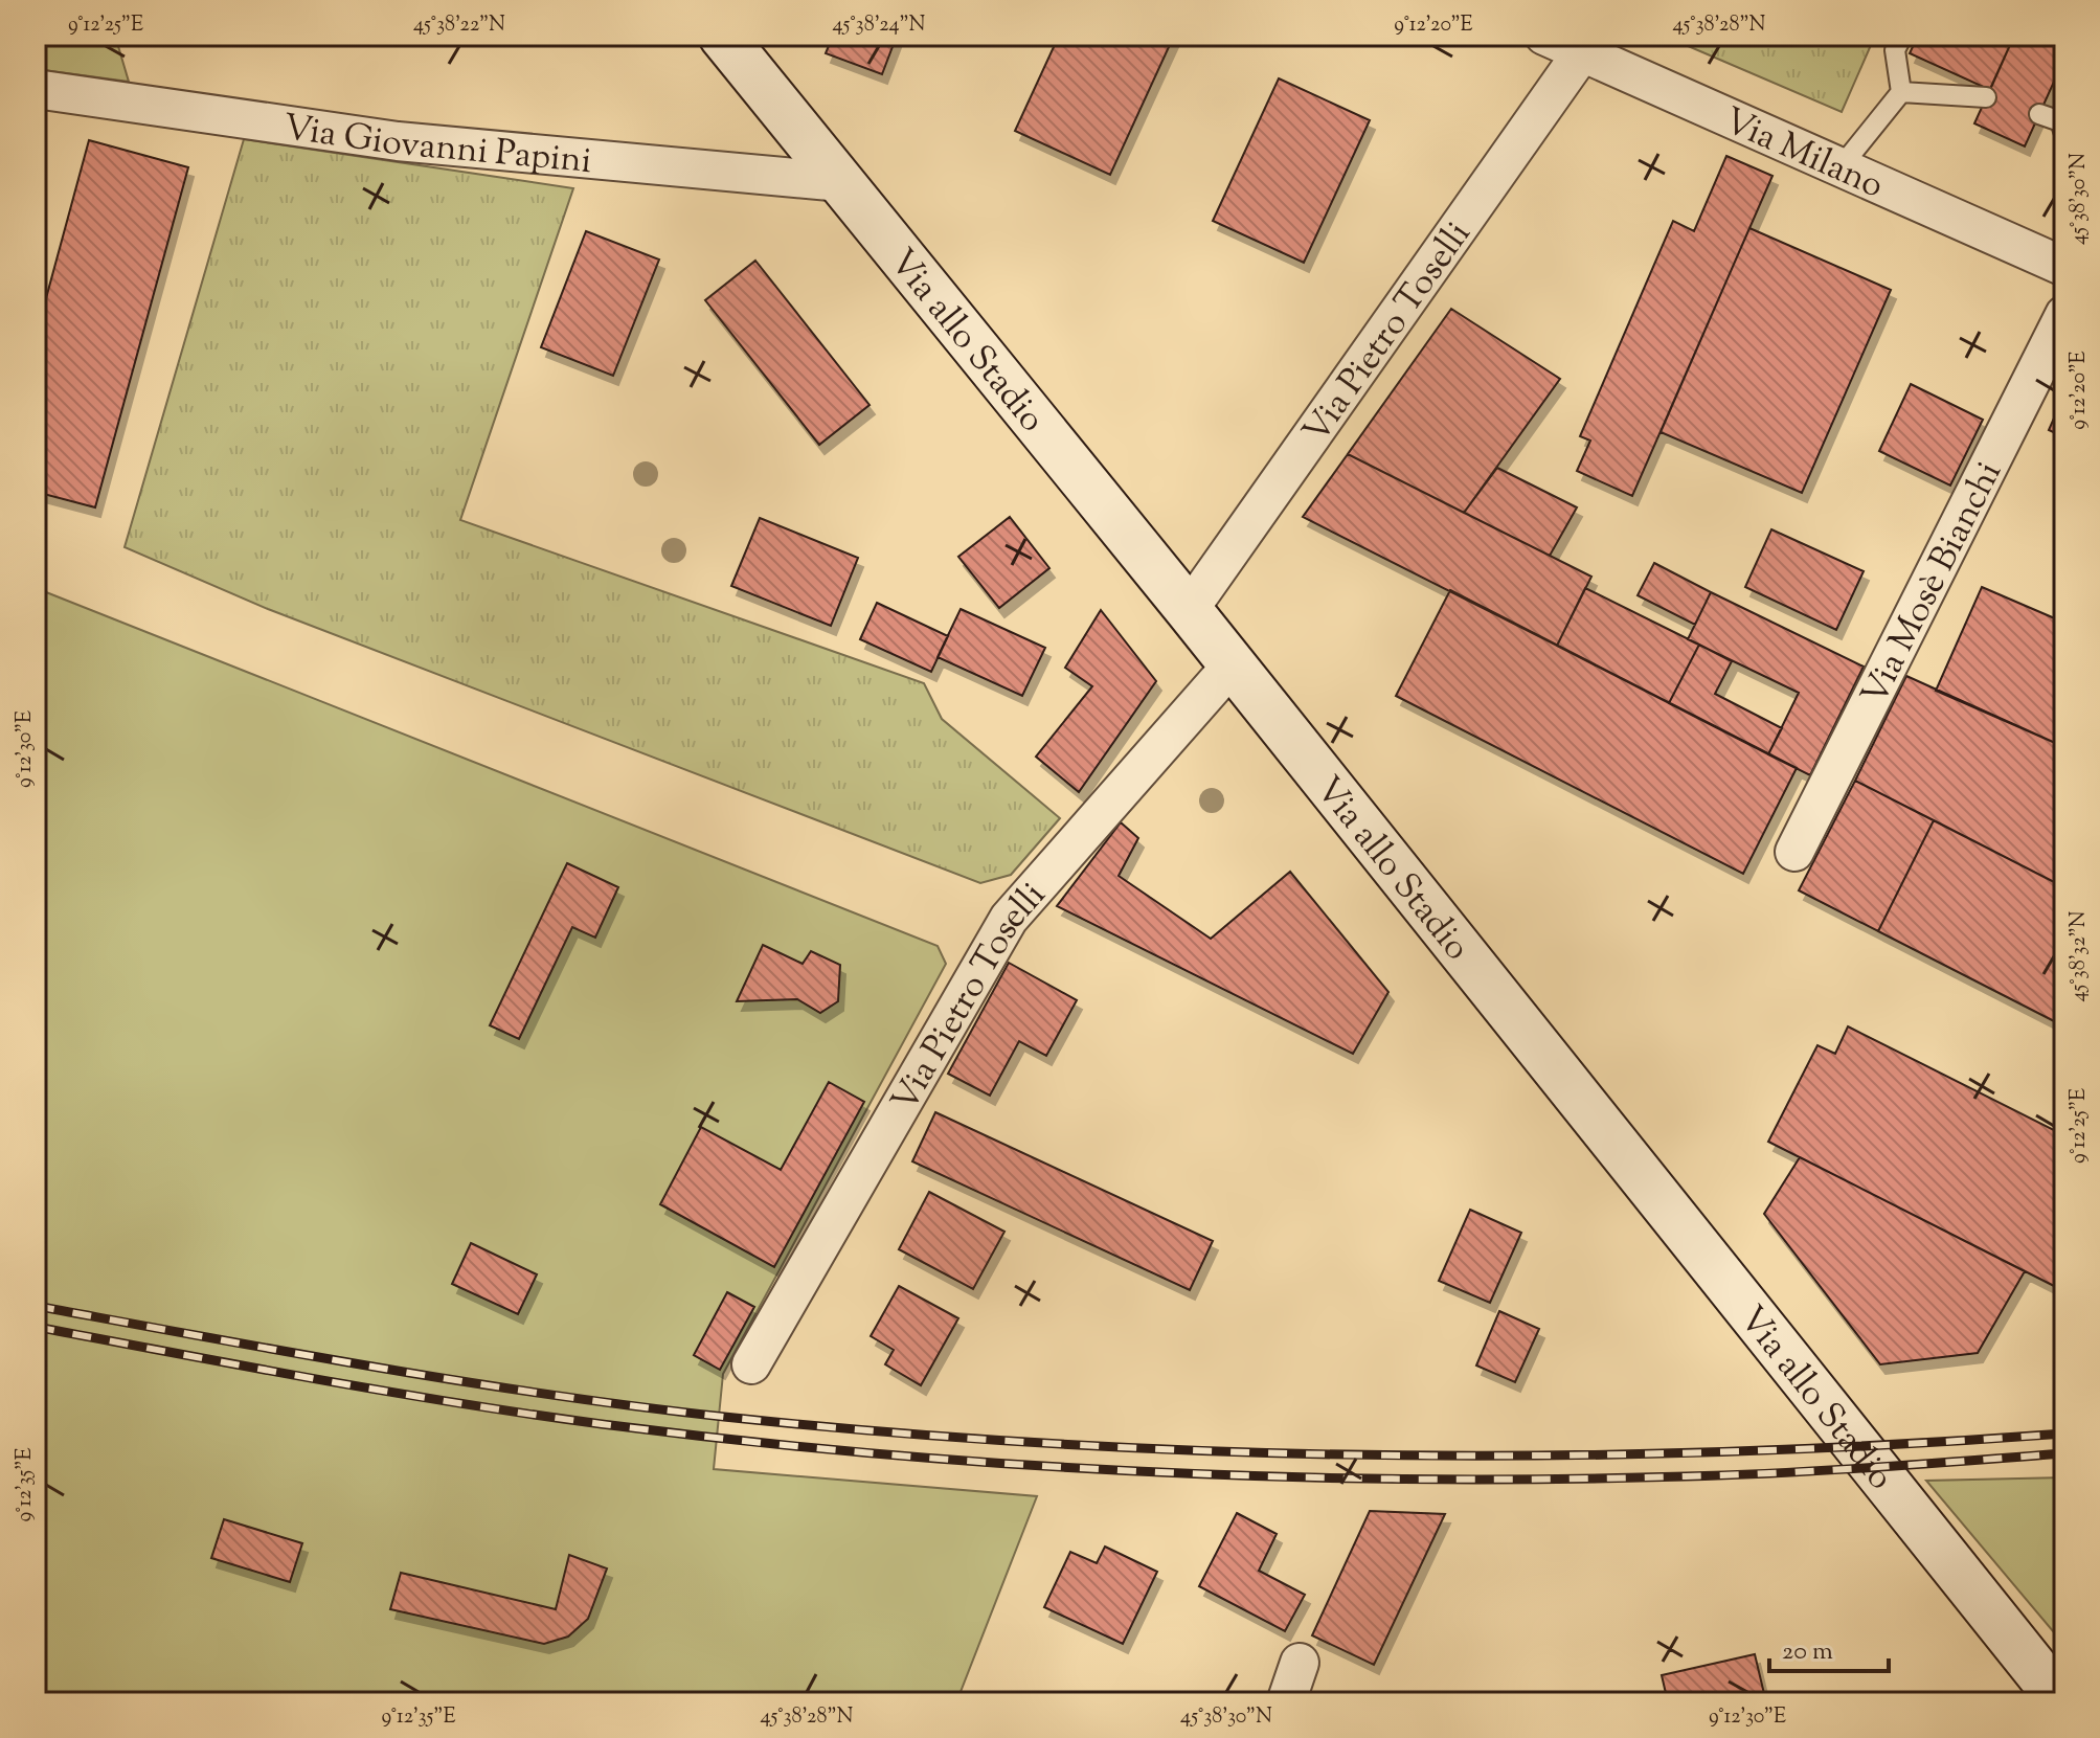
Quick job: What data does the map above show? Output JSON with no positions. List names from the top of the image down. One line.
{"streets":{"main road":["Via allo Stadio"],"street":["Via Giovanni Papini","Via Milano","Via Pietro Toselli","Via Mosè Bianchi"]},"crossings":[["Via Giovanni Papini","Via allo Stadio"],["Via Milano","Via Pietro Toselli"],["Via Pietro Toselli","Via allo Stadio"]],"scale_bar":"20 m","coordinates":["9°12'25\"E","45°38'22\"N","45°38'24\"N","9°12'20\"E","45°38'28\"N","45°38'30\"N","9°12'30\"E","45°38'32\"N","9°12'35\"E"]}
